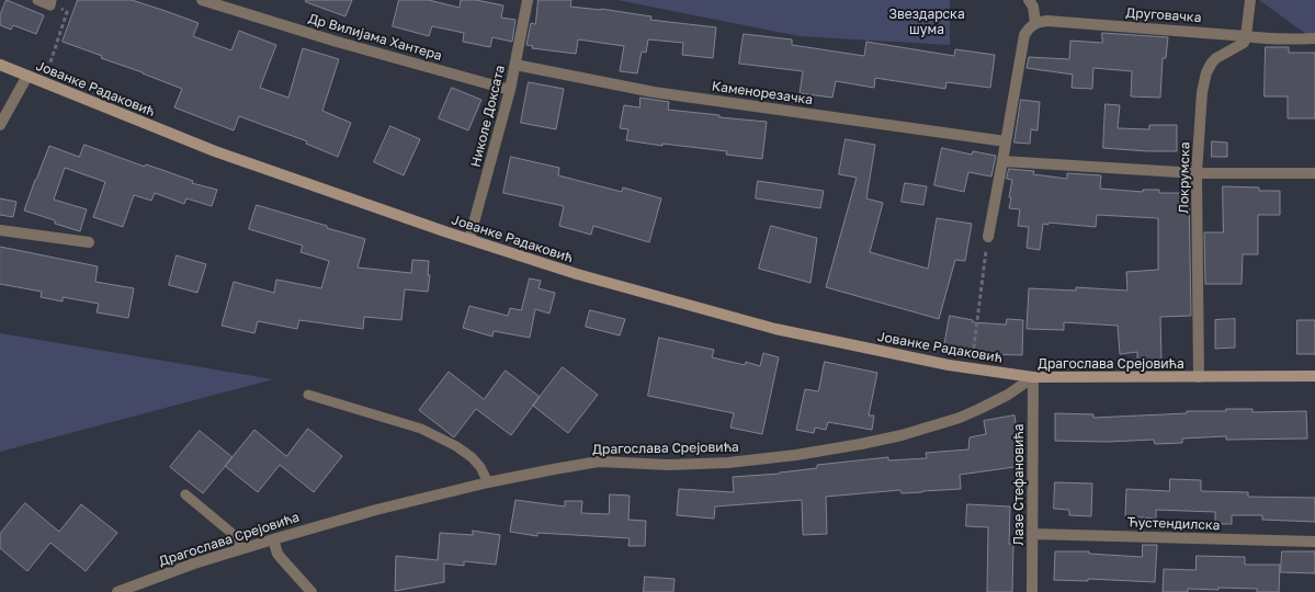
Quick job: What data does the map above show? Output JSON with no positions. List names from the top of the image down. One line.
{"streets":{"main road":["Јованке Радаковић","Драгослава Срејовића"],"street":["Друговачка","Др Вилијама Хантера","Каменорезачка","Николе Доксата","Локрумска","Лазе Стефановића","Ћустендилска"]},"crossings":[["Друговачка","Локрумска"],["Др Вилијама Хантера","Николе Доксата"],["Јованке Радаковић","Николе Доксата"],["Јованке Радаковић","Драгослава Срејовића"],["Јованке Радаковић","Лазе Стефановића"],["Каменорезачка","Николе Доксата"],["Локрумска","Драгослава Срејовића"],["Драгослава Срејовића","Лазе Стефановића"],["Лазе Стефановића","Ћустендилска"]],"parks":["Звездарска шума"]}
